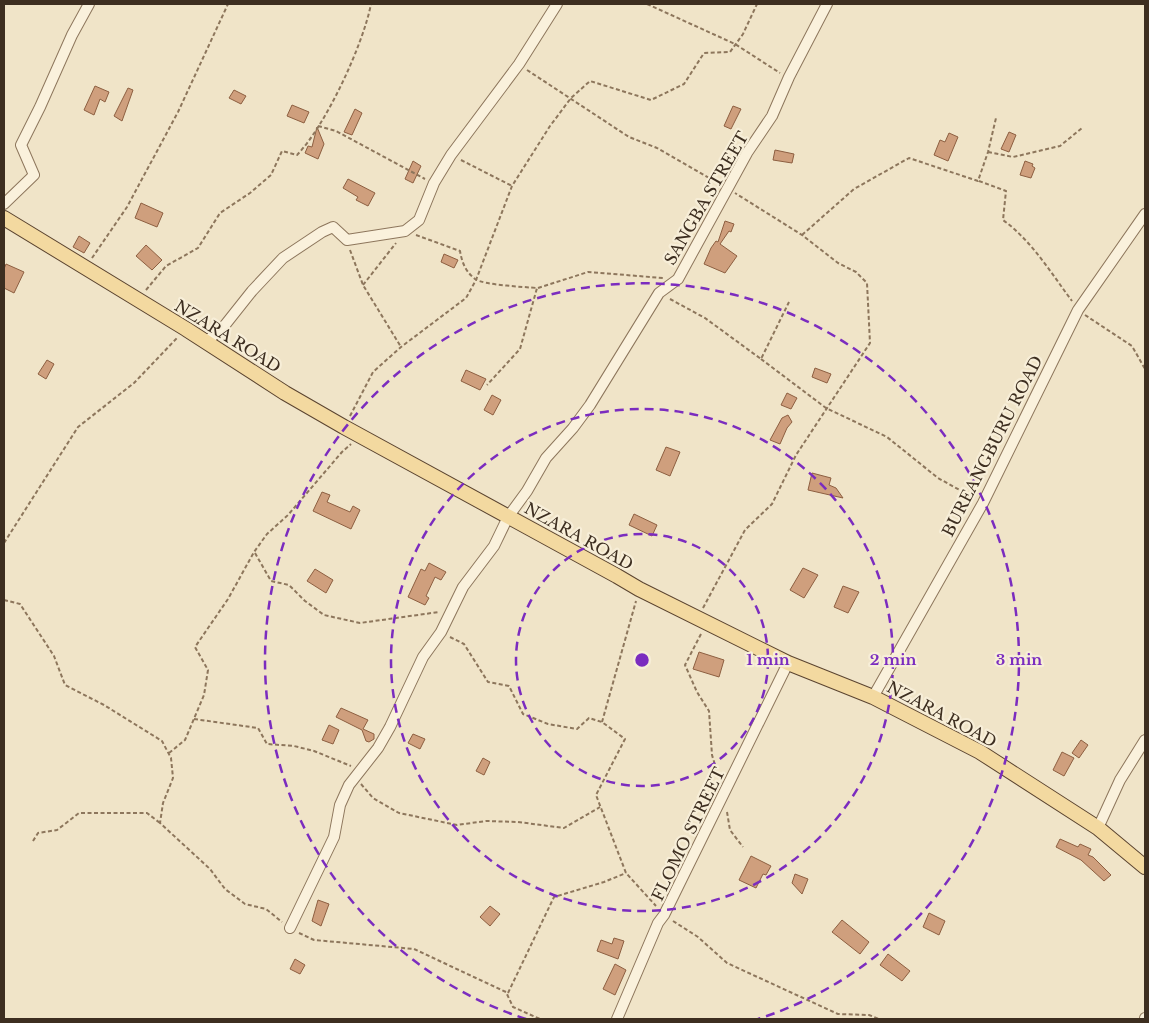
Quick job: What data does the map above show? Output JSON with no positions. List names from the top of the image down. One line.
{"streets":{"main road":["NZARA ROAD"],"street":["SANGBA STREET","BUREANGBURU ROAD","FLOMO STREET"]},"crossings":[["SANGBA STREET","NZARA ROAD"],["NZARA ROAD","BUREANGBURU ROAD"],["NZARA ROAD","FLOMO STREET"]],"rings":["1 min","2 min","3 min"]}
